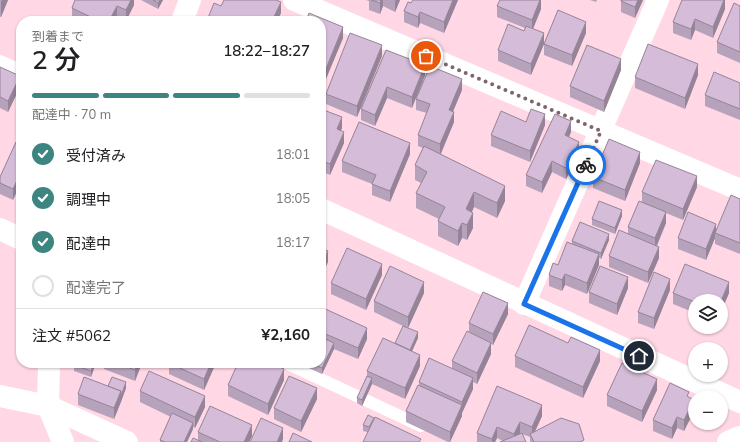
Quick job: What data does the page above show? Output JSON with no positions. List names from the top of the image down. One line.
{"page":{"heading":["2 分","到着まで","18:22–18:27"],"panel":["注文 #5062","¥2,160"],"bar":"配達中 · 70 m","list":[["受付済み","18:01"],["調理中","18:05"],["配達中","18:17"],"配達完了"],"map_buttons":["+","−"]}}
